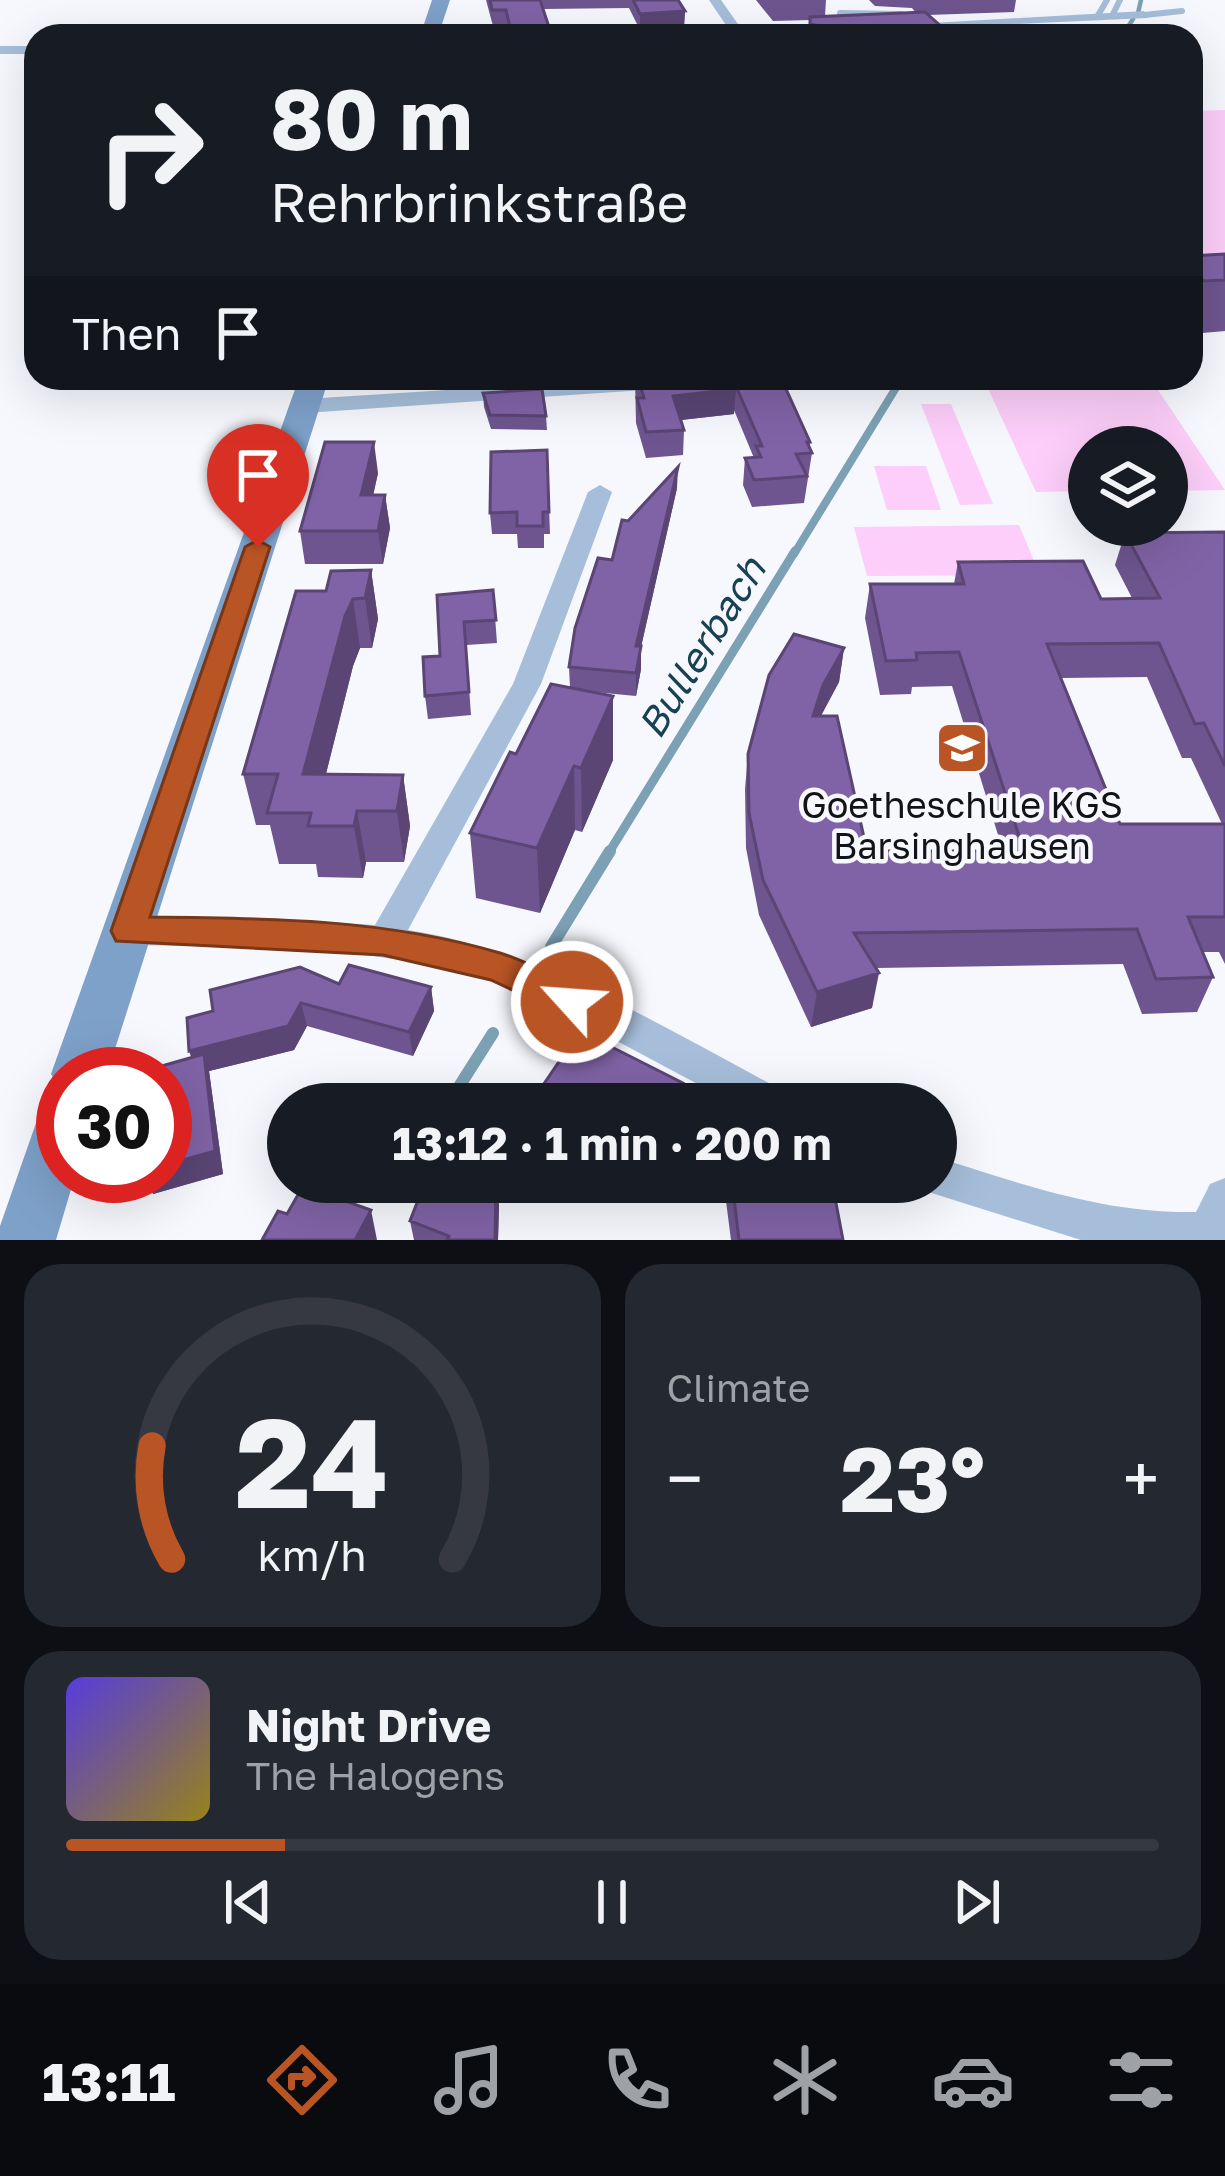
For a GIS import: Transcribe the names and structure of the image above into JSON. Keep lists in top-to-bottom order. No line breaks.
{"water":["Bullerbach"],"places":{"school or university":["Goetheschule KGS Barsinghausen"]},"page":{"turn":["80 m","Rehrbrinkstraße"],"then":"Then","limit":"30","trip":"13:12 · 1 min · 200 m","tile":"Climate","heat":["−","23°","+"],"song":["Night Drive","The Halogens"],"tabs":"13:11","gauge":["24","km/h"]}}
